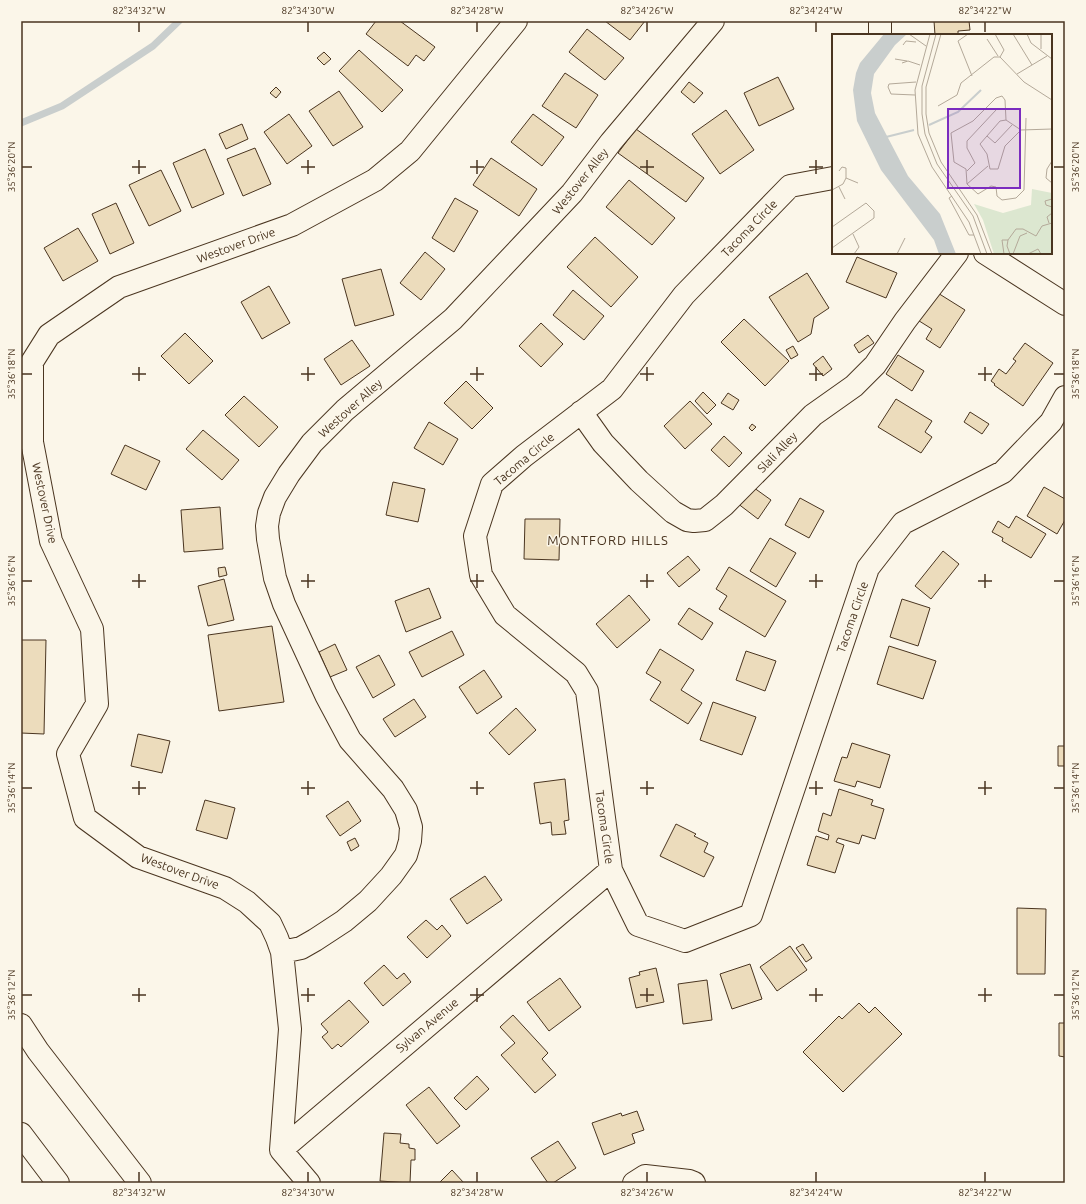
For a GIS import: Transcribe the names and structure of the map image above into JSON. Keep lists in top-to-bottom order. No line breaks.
{"streets":{"main road":["Westover Alley","Tacoma Circle","Westover Drive","Slali Alley","Sylvan Avenue"]},"crossings":[["Westover Alley","Westover Drive"],["Tacoma Circle","Slali Alley"],["Tacoma Circle","Sylvan Avenue"],["Westover Drive","Sylvan Avenue"]],"districts":["MONTFORD HILLS"],"coordinates":["82°34'32\"W","82°34'30\"W","82°34'28\"W","82°34'26\"W","82°34'24\"W","82°34'22\"W","35°36'20\"N","35°36'18\"N","35°36'16\"N","35°36'14\"N","35°36'12\"N"]}
